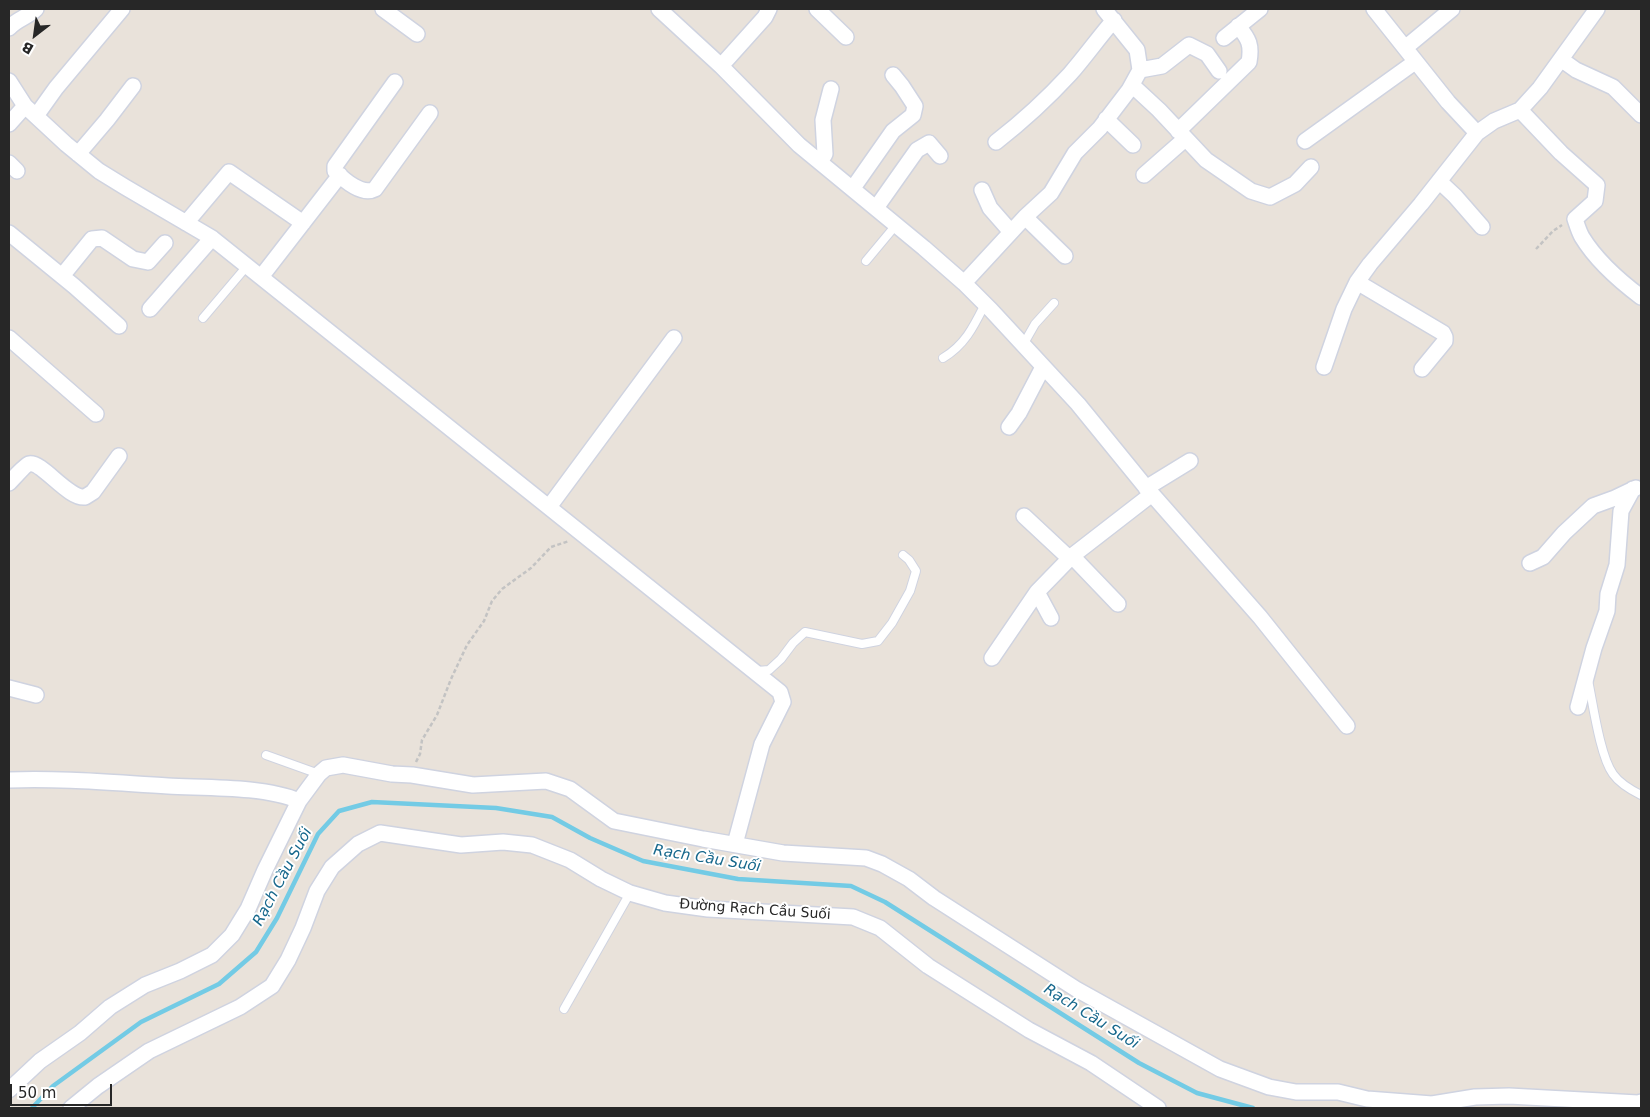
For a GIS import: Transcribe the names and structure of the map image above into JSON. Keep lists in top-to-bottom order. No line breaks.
{"streets":{"street":["Đường Rạch Cầu Suối"]},"water":["Rạch Cầu Suối"],"scale_bar":"50 m","north":"bottom left"}
